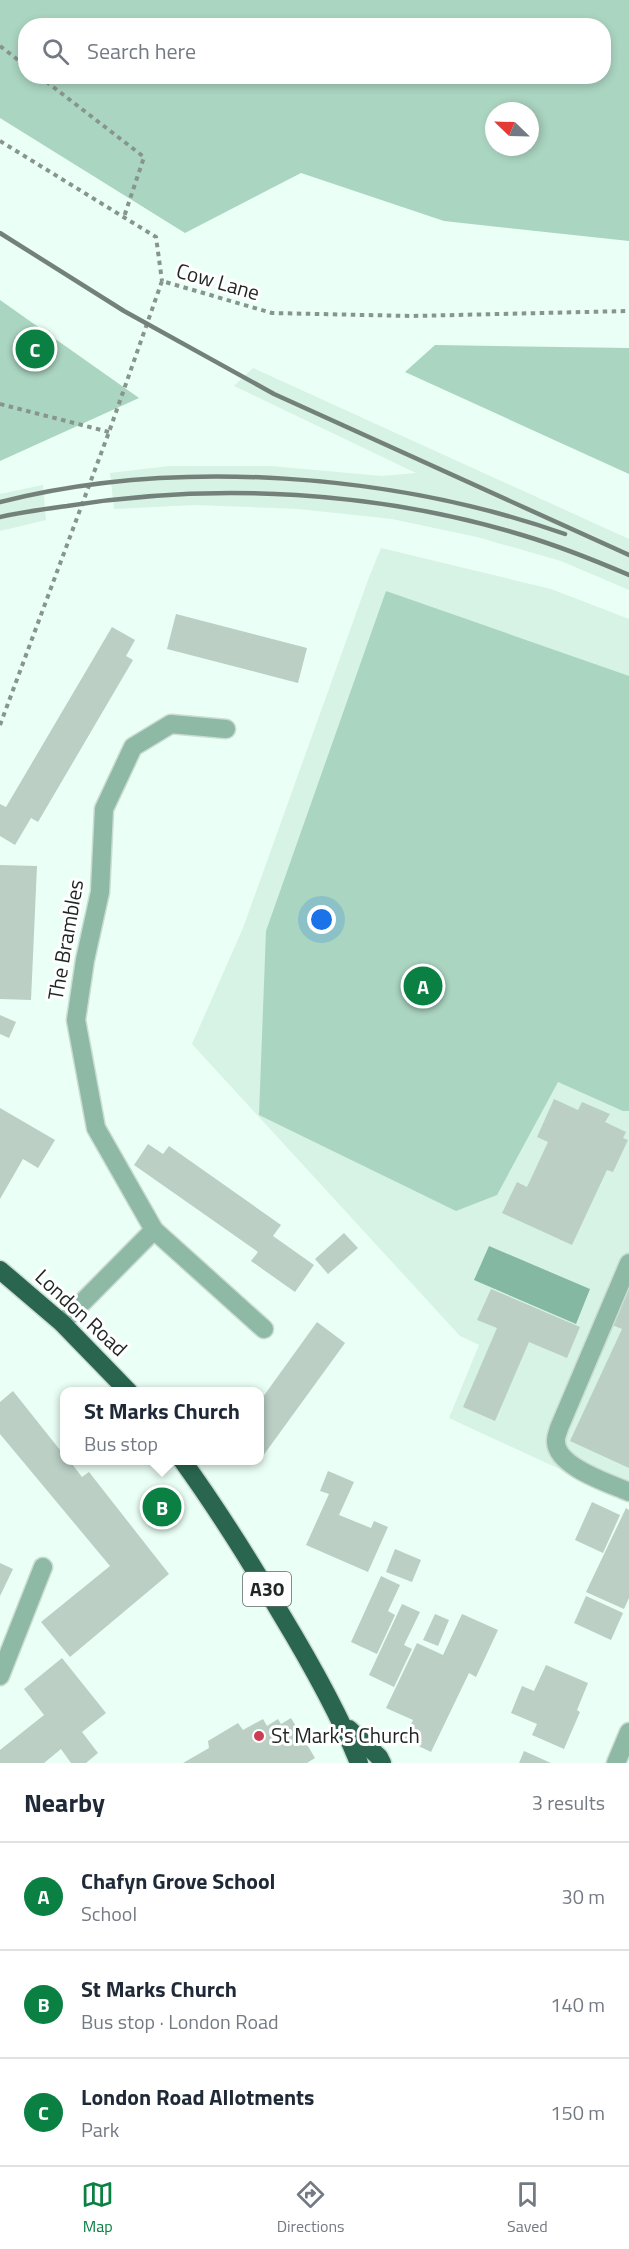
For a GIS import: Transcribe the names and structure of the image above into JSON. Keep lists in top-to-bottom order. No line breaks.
{"streets":{"highway":["London Road","A30"],"street":["The Brambles"],"path":["Cow Lane"]},"places":["St Mark's Church"],"north":"top left","page":{"search":"Search here","pins":["C","A","B"],"popup":["St Marks Church","Bus stop"],"heading":["Nearby","3 results"],"list":[{"mark":"A","name":"Chafyn Grove School","note":"School","value":"30 m"},{"mark":"B","name":"St Marks Church","note":"Bus stop · London Road","value":"140 m"},{"mark":"C","name":"London Road Allotments","note":"Park","value":"150 m"}],"nav":["Map","Directions","Saved"]}}
